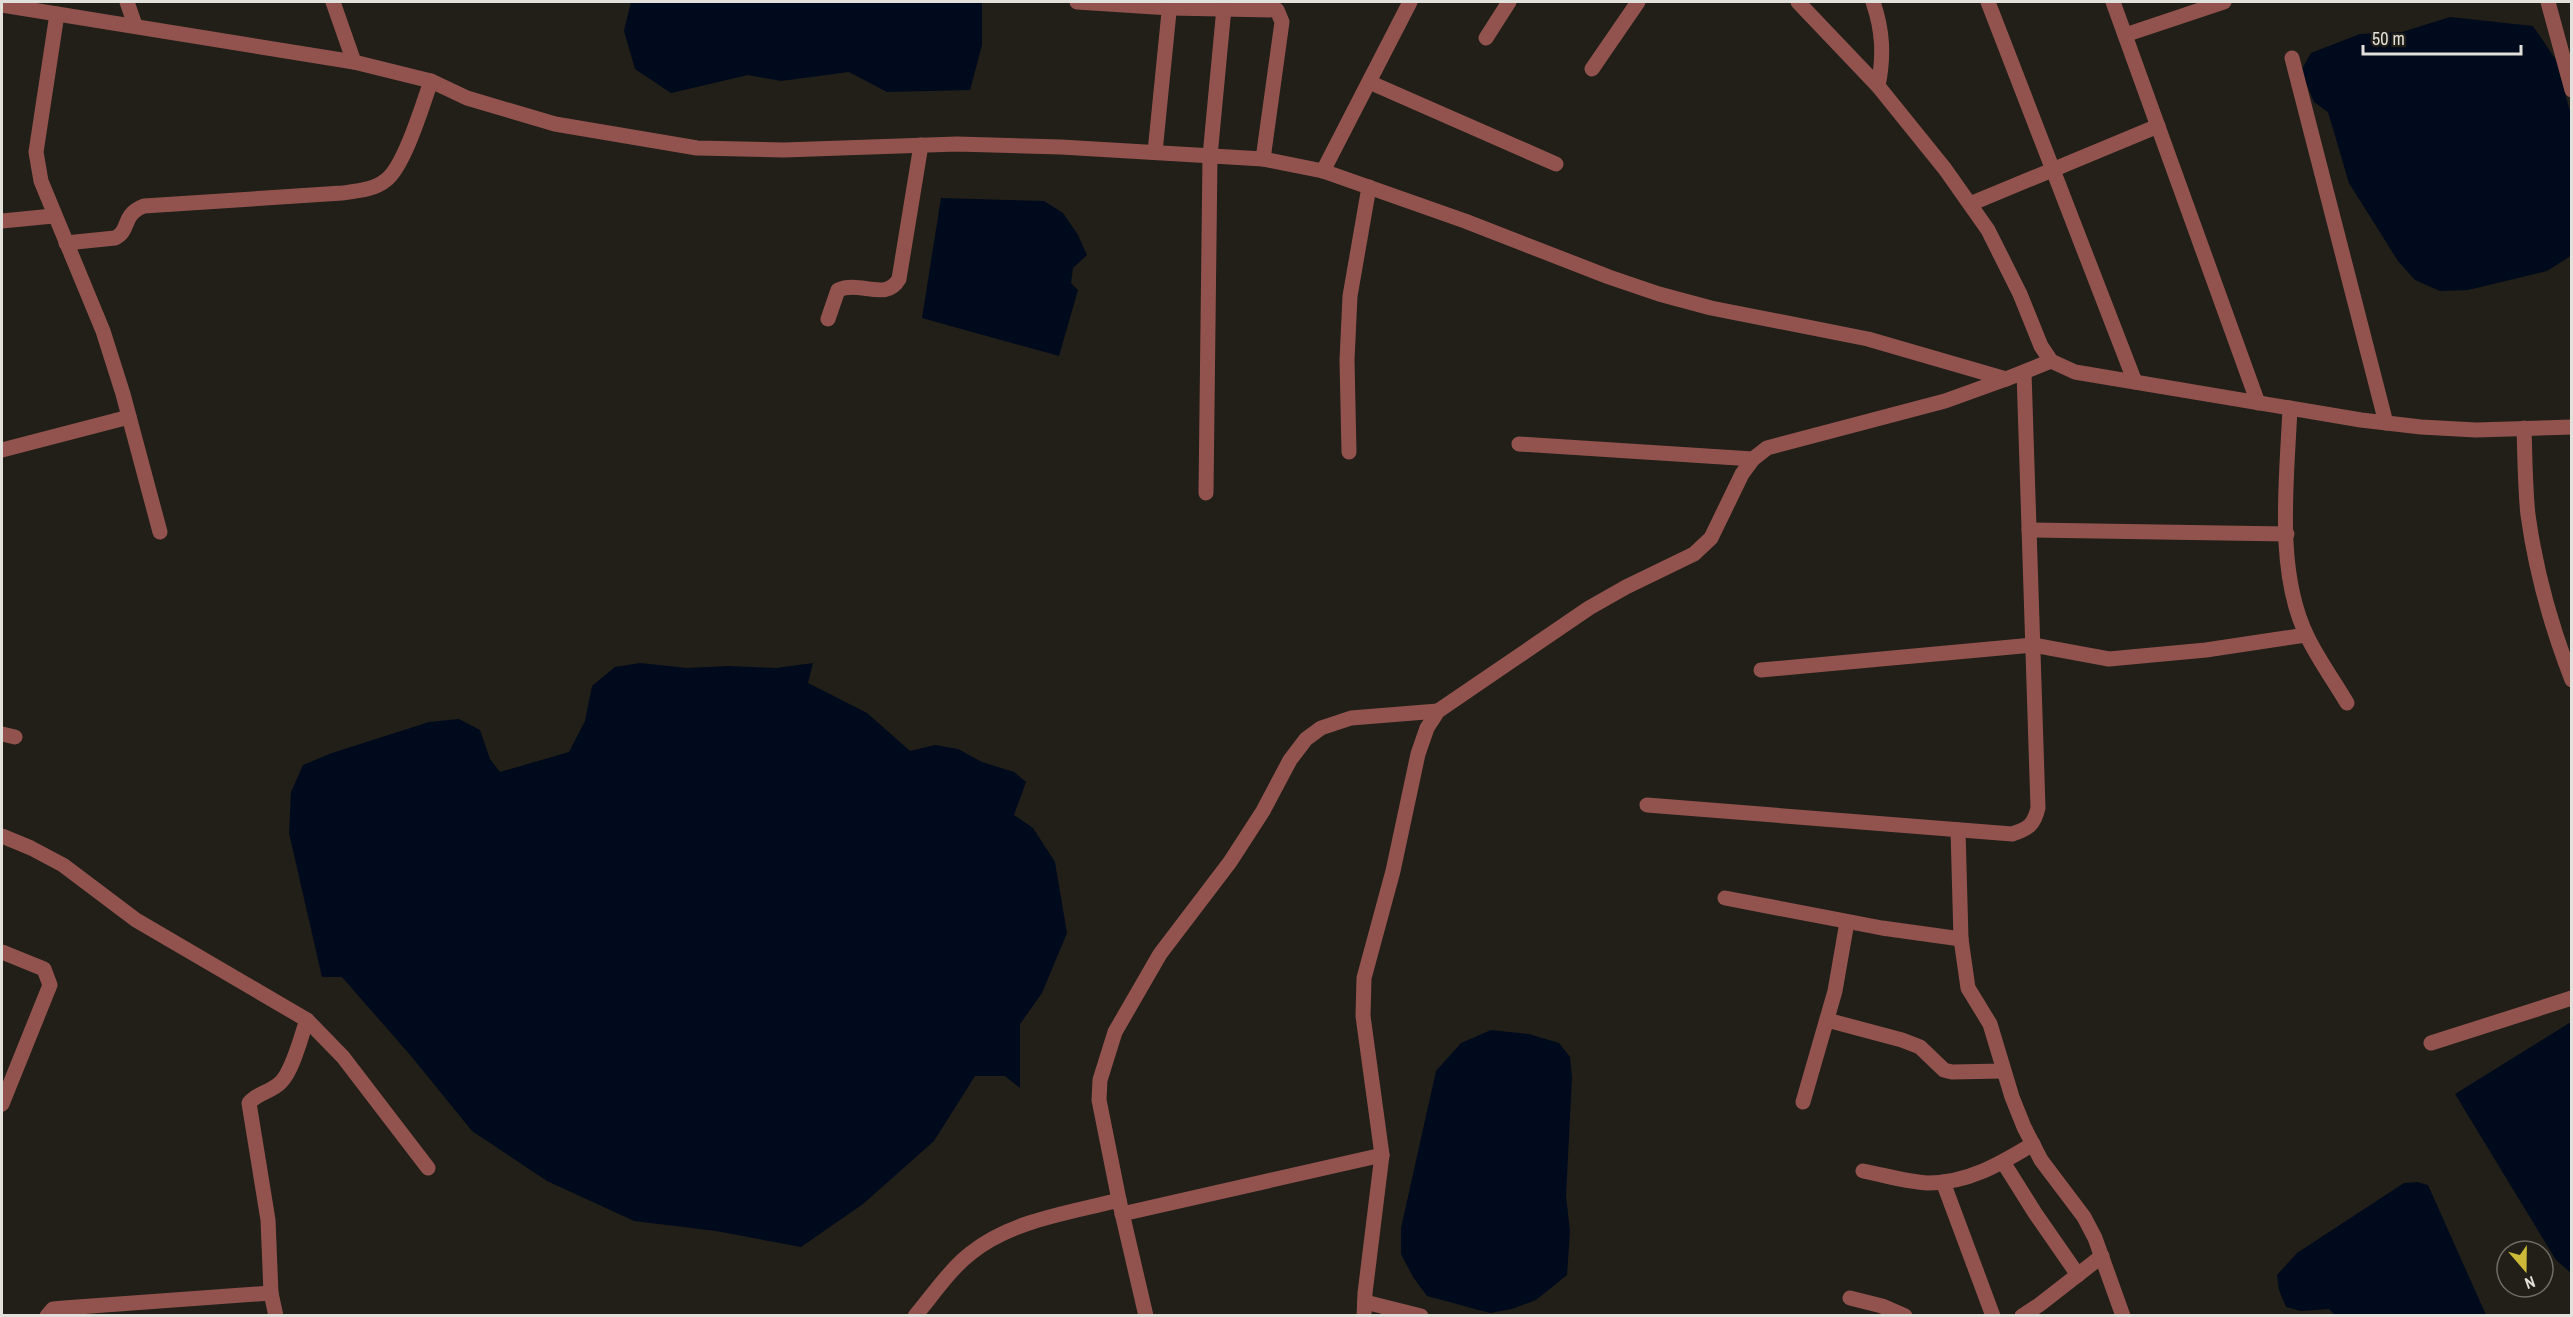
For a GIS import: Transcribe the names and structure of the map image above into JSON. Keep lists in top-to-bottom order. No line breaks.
{"scale_bar":"50 m","north":"bottom"}
